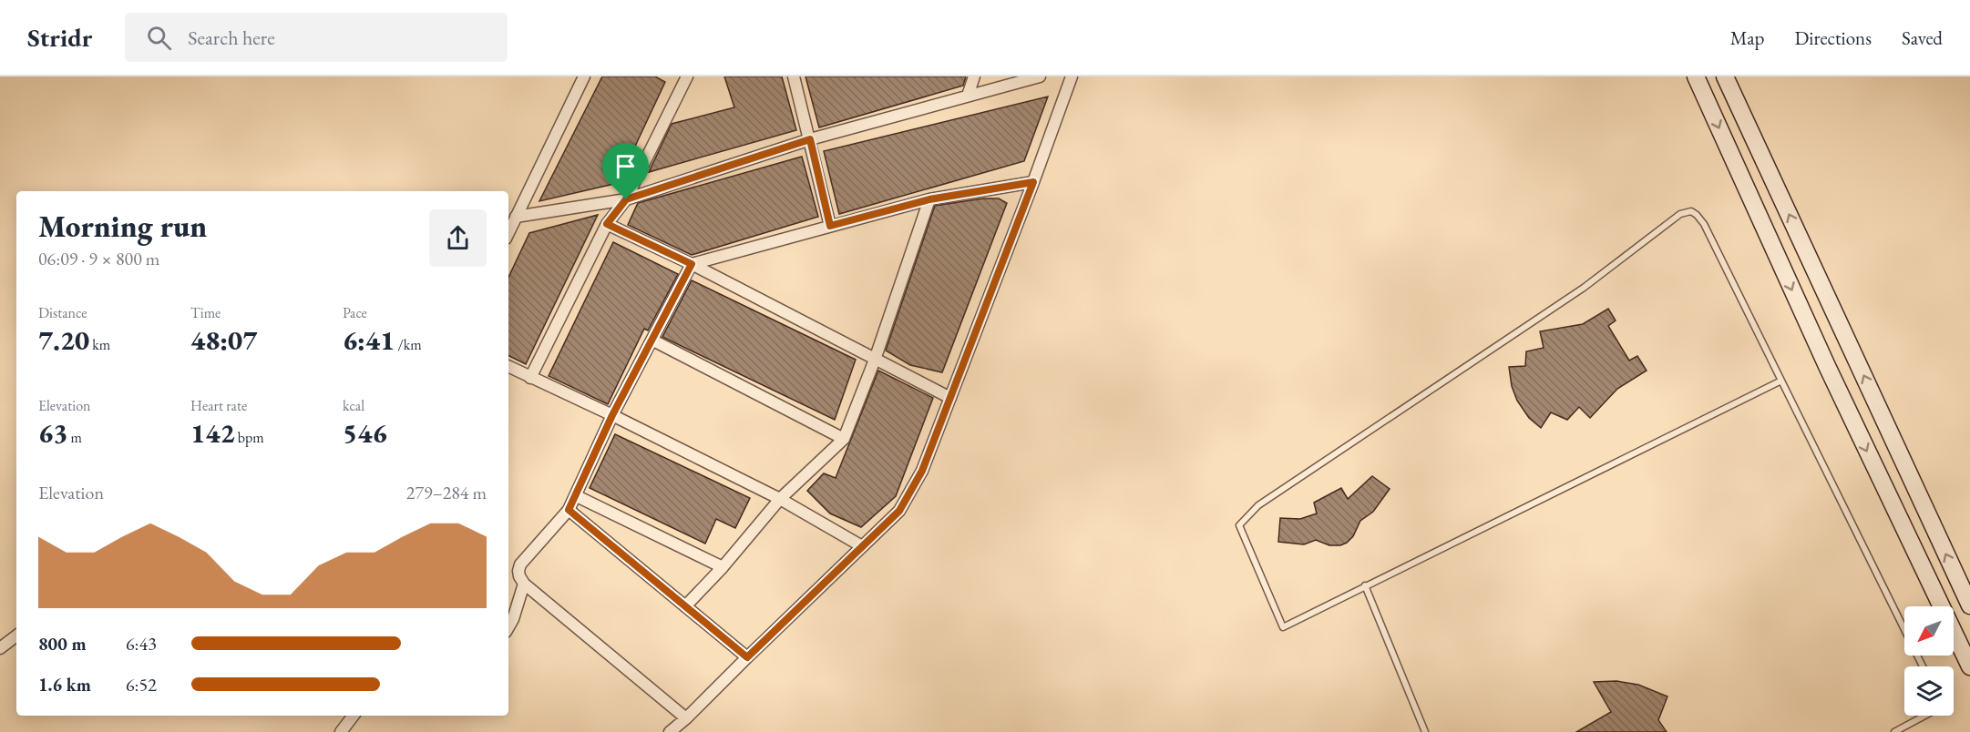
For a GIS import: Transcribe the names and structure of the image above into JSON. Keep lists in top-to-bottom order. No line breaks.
{"north":"bottom left","page":{"header":"Stridr","search":"Search here","nav":["Map","Directions","Saved"],"heading":["Morning run","06:09 · 9 × 800 m"],"stats":[["Distance","7.20 km"],["Time","48:07"],["Pace","6:41 /km"],["Elevation","63 m"],["Heart rate","142 bpm"],["kcal","546"]],"chart":["Elevation","279–284 m"],"list":[{"name":"800 m","note":"6:43"},{"name":"1.6 km","note":"6:52"}]}}
